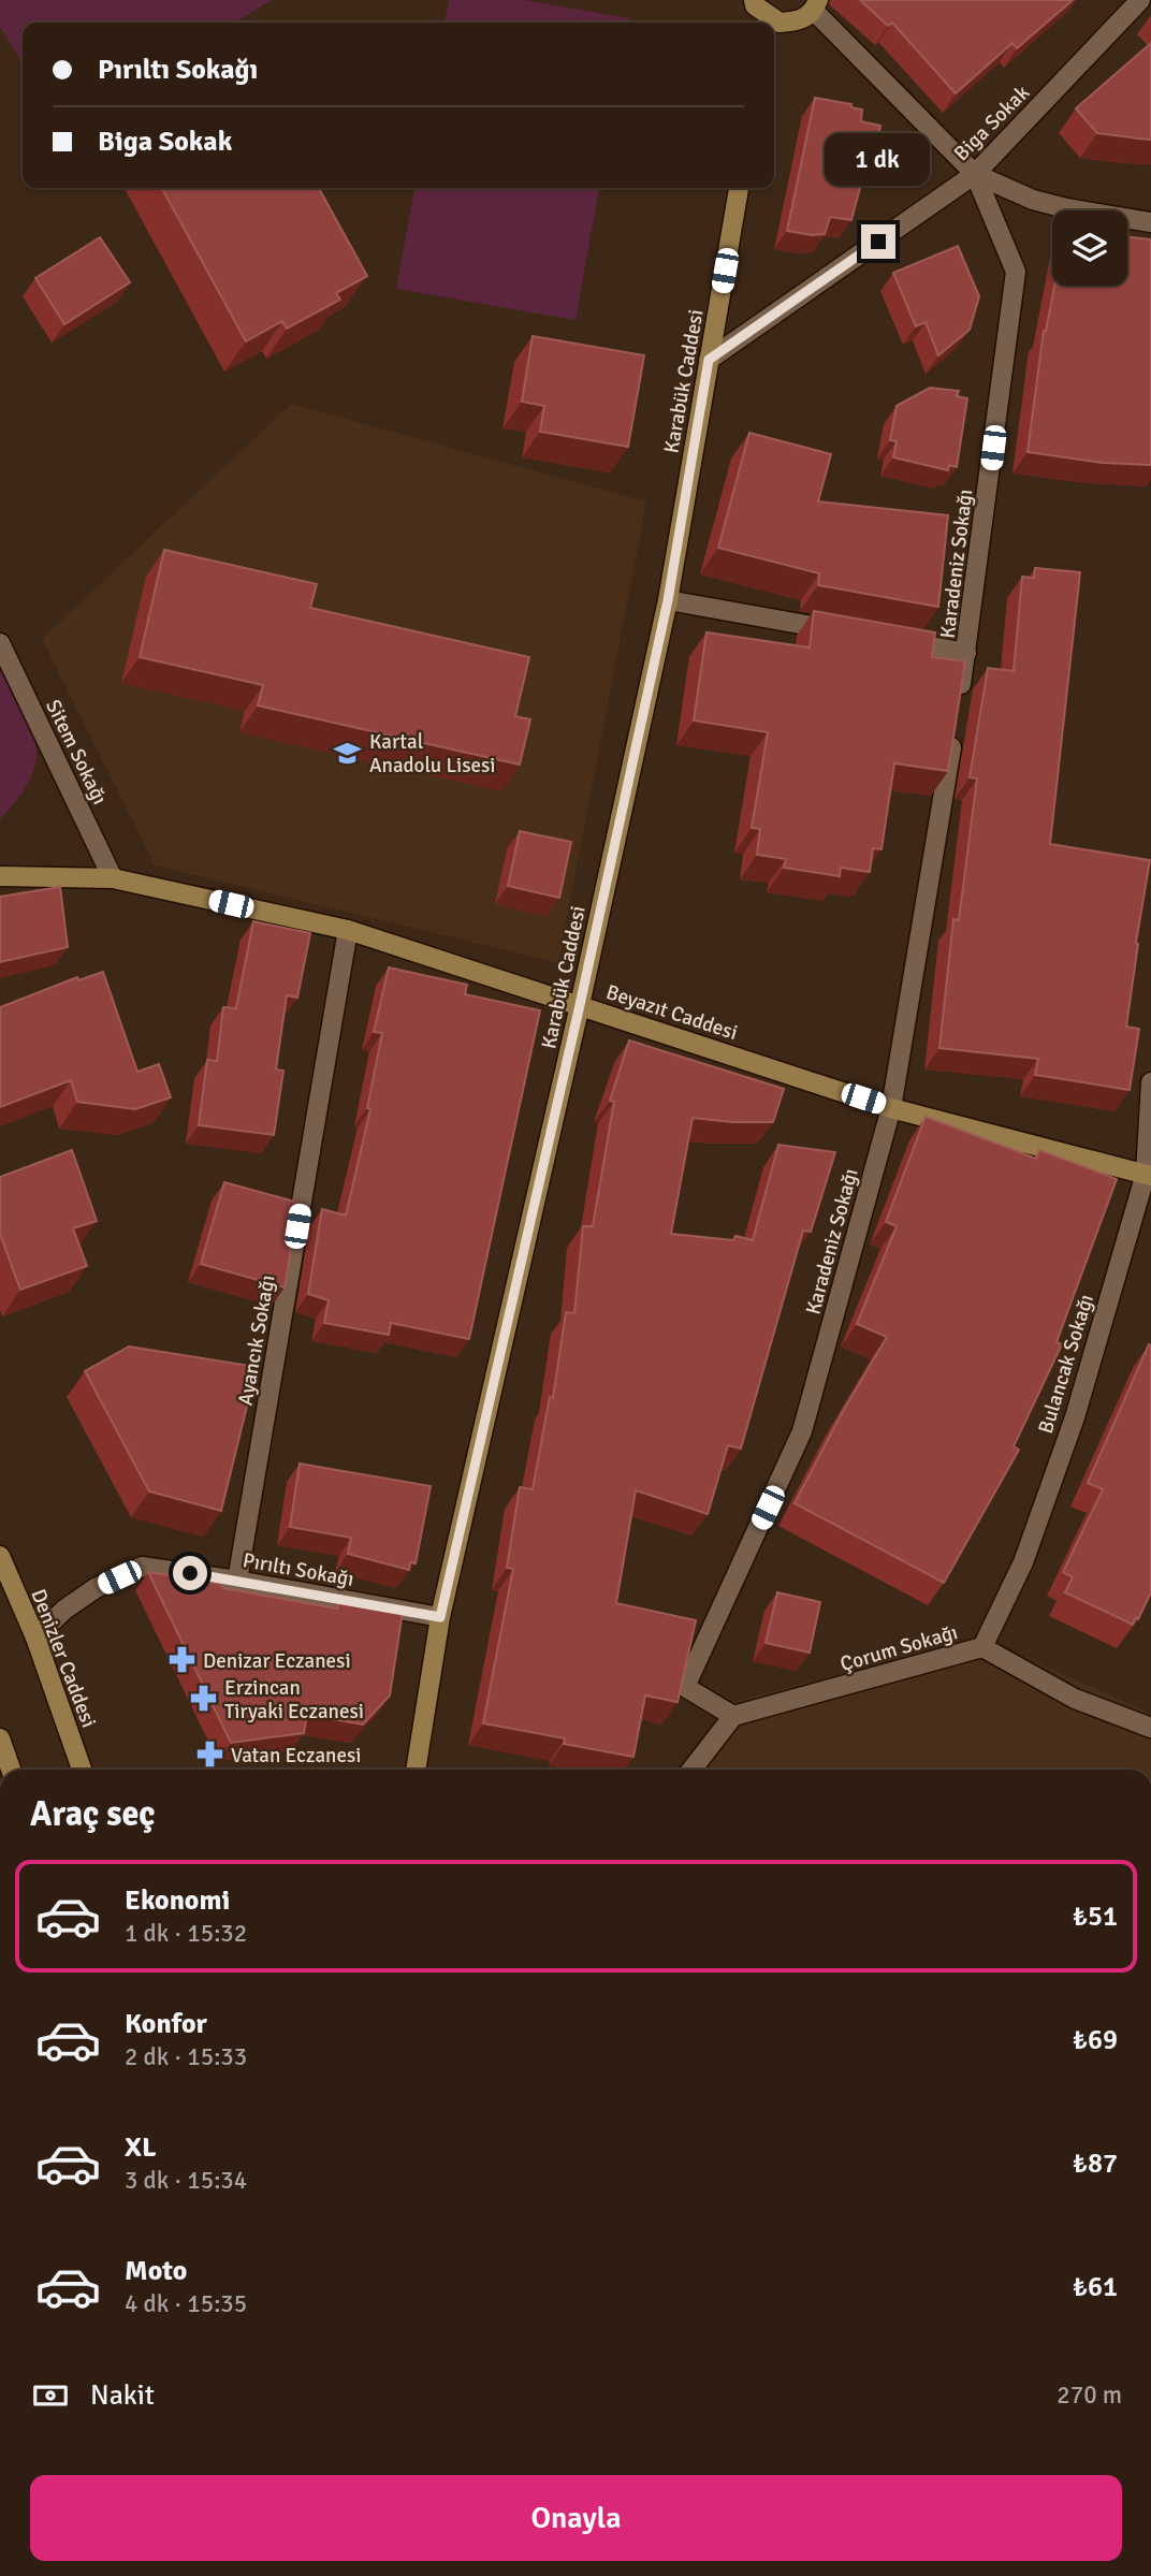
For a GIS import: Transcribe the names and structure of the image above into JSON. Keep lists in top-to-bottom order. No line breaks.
{"streets":{"street":["Biga Sokak","Karabük Caddesi","Karadeniz Sokağı","Sitem Sokağı","Beyazıt Caddesi","Ayancık Sokağı","Bulancak Sokağı","Pırıltı Sokağı","Çorum Sokağı","Denizler Caddesi"]},"crossings":[["Biga Sokak","Karabük Caddesi"],["Biga Sokak","Karadeniz Sokağı"],["Karabük Caddesi","Beyazıt Caddesi"],["Karabük Caddesi","Pırıltı Sokağı"],["Karadeniz Sokağı","Beyazıt Caddesi"],["Karadeniz Sokağı","Çorum Sokağı"],["Sitem Sokağı","Beyazıt Caddesi"],["Beyazıt Caddesi","Ayancık Sokağı"],["Beyazıt Caddesi","Bulancak Sokağı"],["Ayancık Sokağı","Pırıltı Sokağı"],["Bulancak Sokağı","Çorum Sokağı"],["Pırıltı Sokağı","Denizler Caddesi"]],"places":{"school or university":["Kartal Anadolu Lisesi"],"pharmacy":["Denizar Eczanesi","Erzincan Tiryaki Eczanesi","Vatan Eczanesi"]},"page":{"banner":["Pırıltı Sokağı","Biga Sokak"],"bubble":"1 dk","heading":"Araç seç","list":[{"name":"Ekonomi","note":"1 dk · 15:32","value":"₺51"},{"name":"Konfor","note":"2 dk · 15:33","value":"₺69"},{"name":"XL","note":"3 dk · 15:34","value":"₺87"},{"name":"Moto","note":"4 dk · 15:35","value":"₺61"}],"pay":["Nakit","270 m"],"buttons":"Onayla"}}
